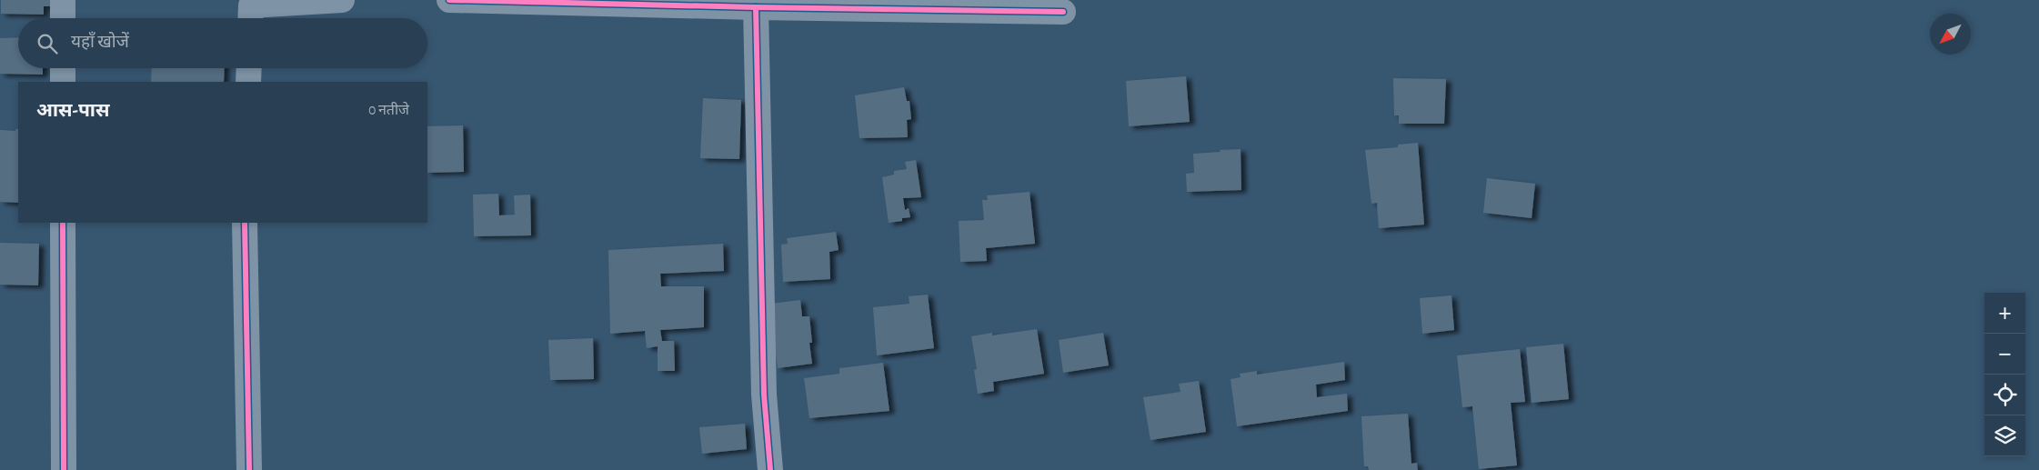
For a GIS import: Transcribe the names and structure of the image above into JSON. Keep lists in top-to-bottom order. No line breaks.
{"north":"bottom left","page":{"search":"यहाँ खोजें","heading":["आस-पास","0 नतीजे"],"map_buttons":["+","−"]}}
